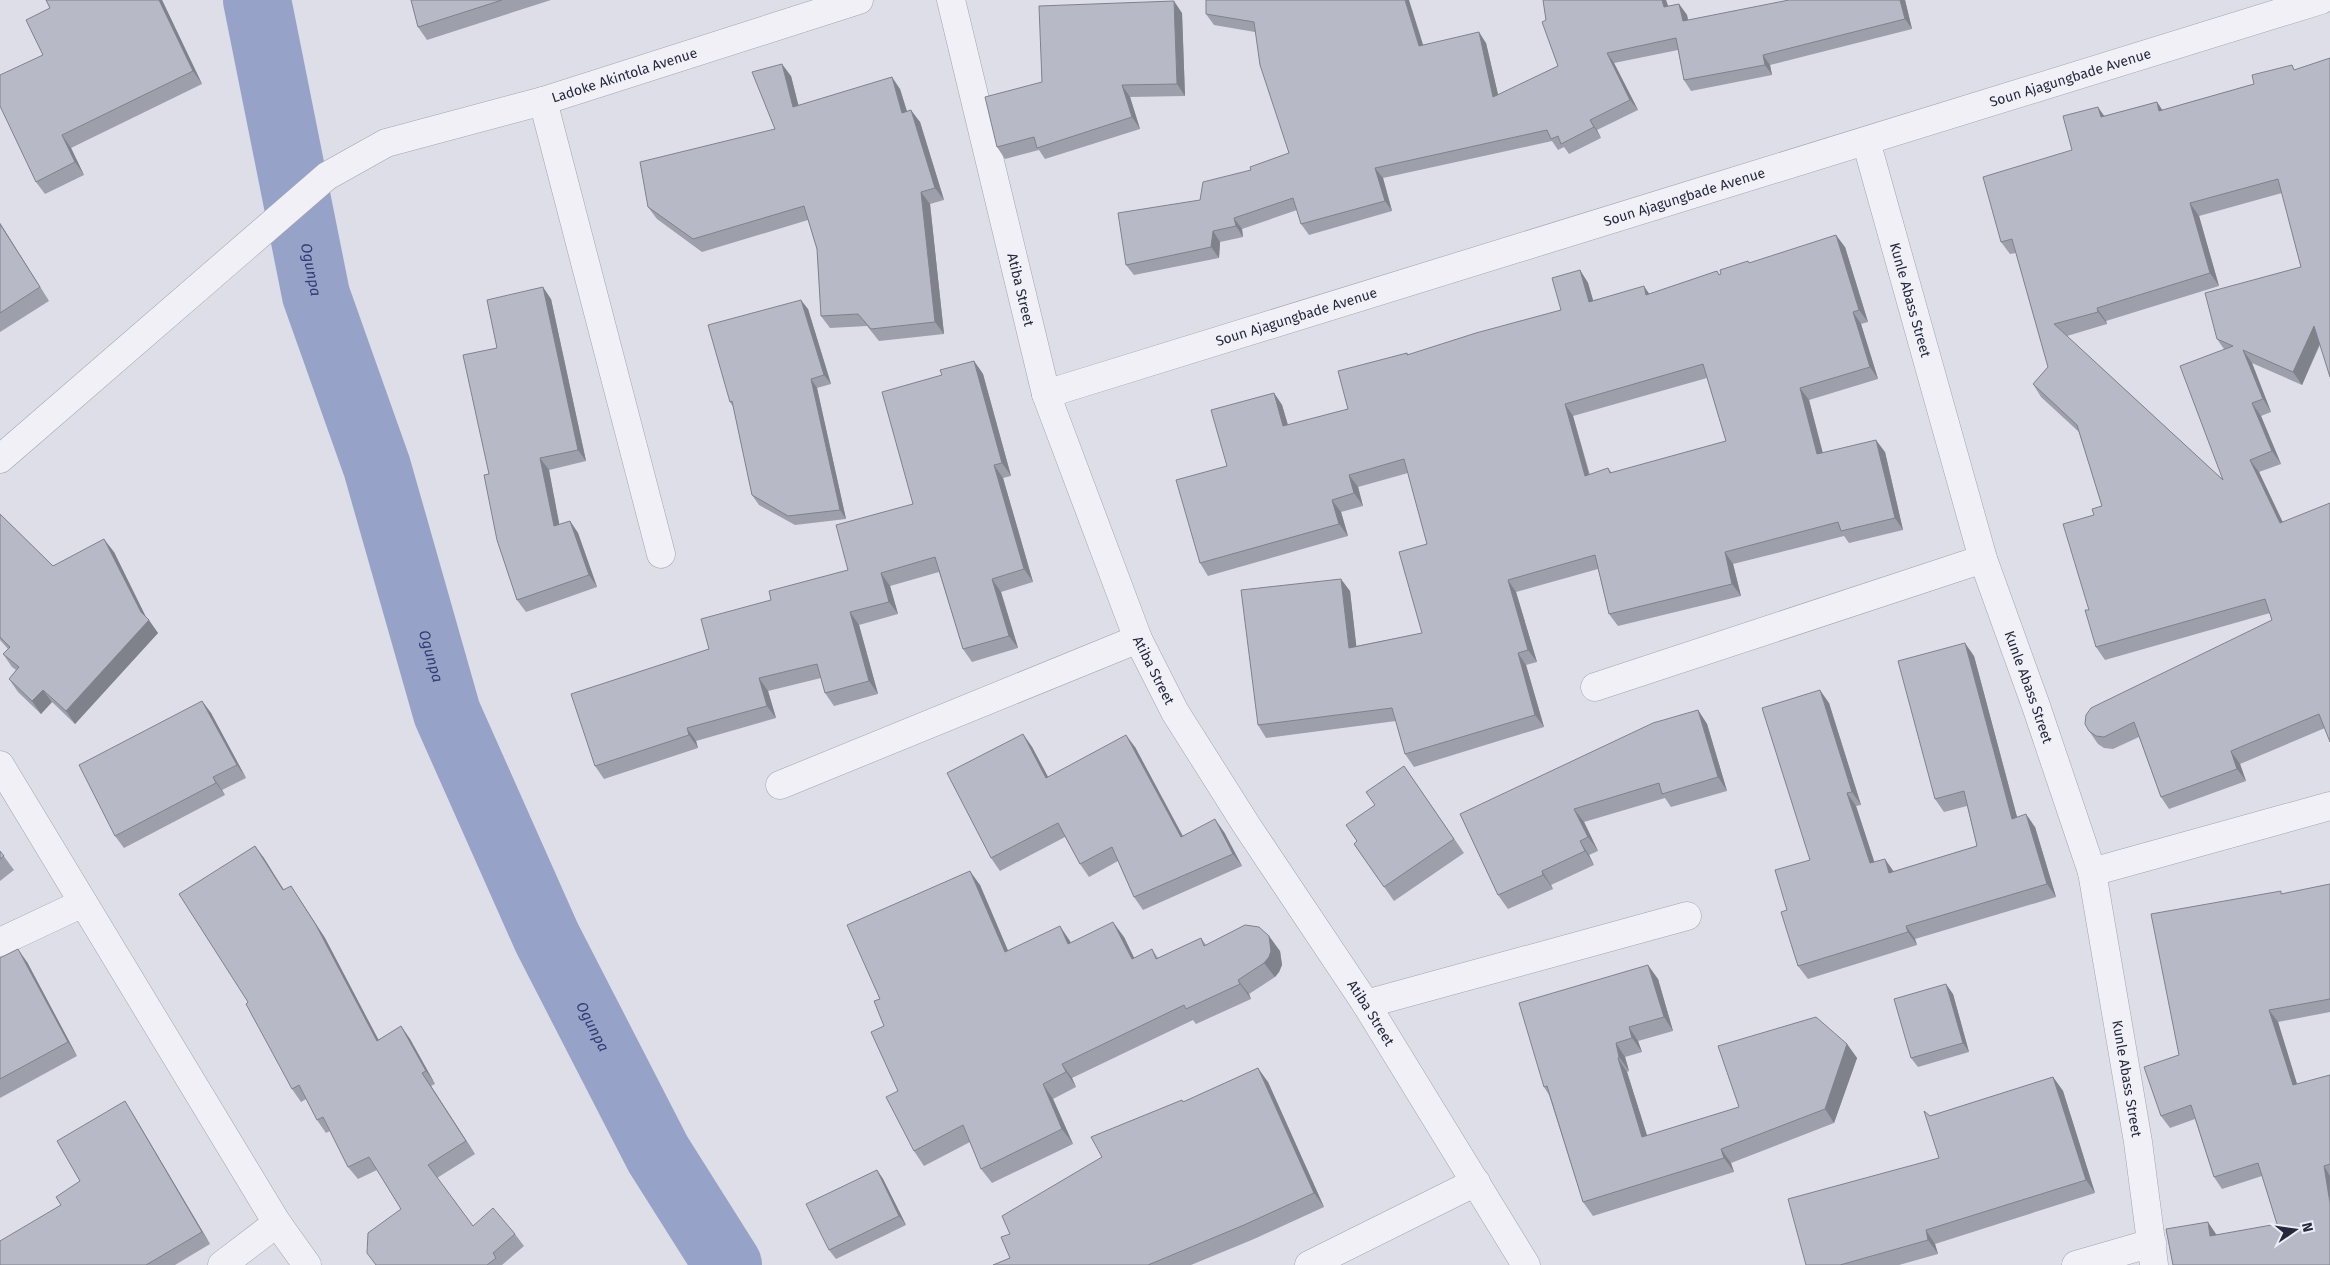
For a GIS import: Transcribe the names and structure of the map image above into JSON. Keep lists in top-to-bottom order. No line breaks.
{"streets":{"street":["Ladoke Akintola Avenue","Soun Ajagungbade Avenue","Atiba Street","Kunle Abass Street"]},"crossings":[["Soun Ajagungbade Avenue","Atiba Street"],["Soun Ajagungbade Avenue","Kunle Abass Street"]],"water":["Ogunpa"],"north":"right"}
